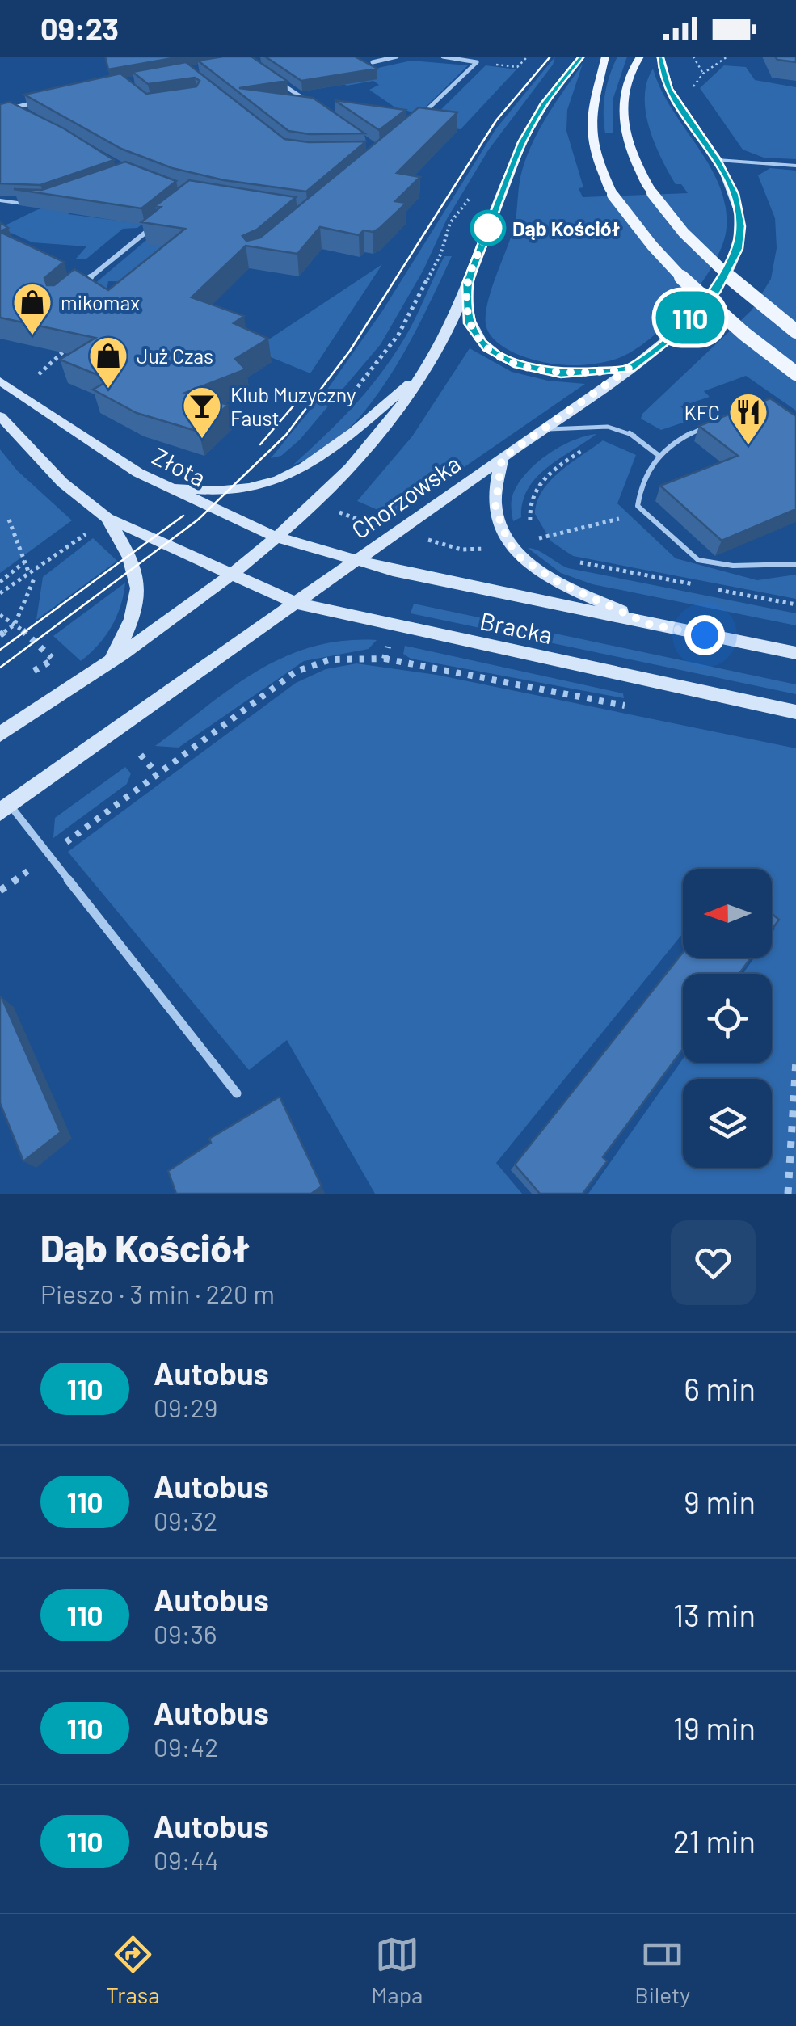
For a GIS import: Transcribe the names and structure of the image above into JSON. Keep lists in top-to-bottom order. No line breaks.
{"streets":{"main road":["Złota","Chorzowska","Bracka"]},"crossings":[["Złota","Chorzowska"],["Złota","Bracka"],["Chorzowska","Bracka"]],"places":{"other":["Dąb Kościół"],"shop":["mikomax","Już Czas"],"bar":["Klub Muzyczny Faust"],"restaurant":["KFC"]},"lines":["bus line 110"],"north":"left","page":{"status":"09:23","on_map":"110","heading":["Dąb Kościół","Pieszo · 3 min · 220 m"],"list":[{"mark":"110","name":"Autobus","note":"09:29","value":"6 min"},{"mark":"110","name":"Autobus","note":"09:32","value":"9 min"},{"mark":"110","name":"Autobus","note":"09:36","value":"13 min"},{"mark":"110","name":"Autobus","note":"09:42","value":"19 min"},{"mark":"110","name":"Autobus","note":"09:44","value":"21 min"}],"tabs":["Trasa","Mapa","Bilety"]}}
